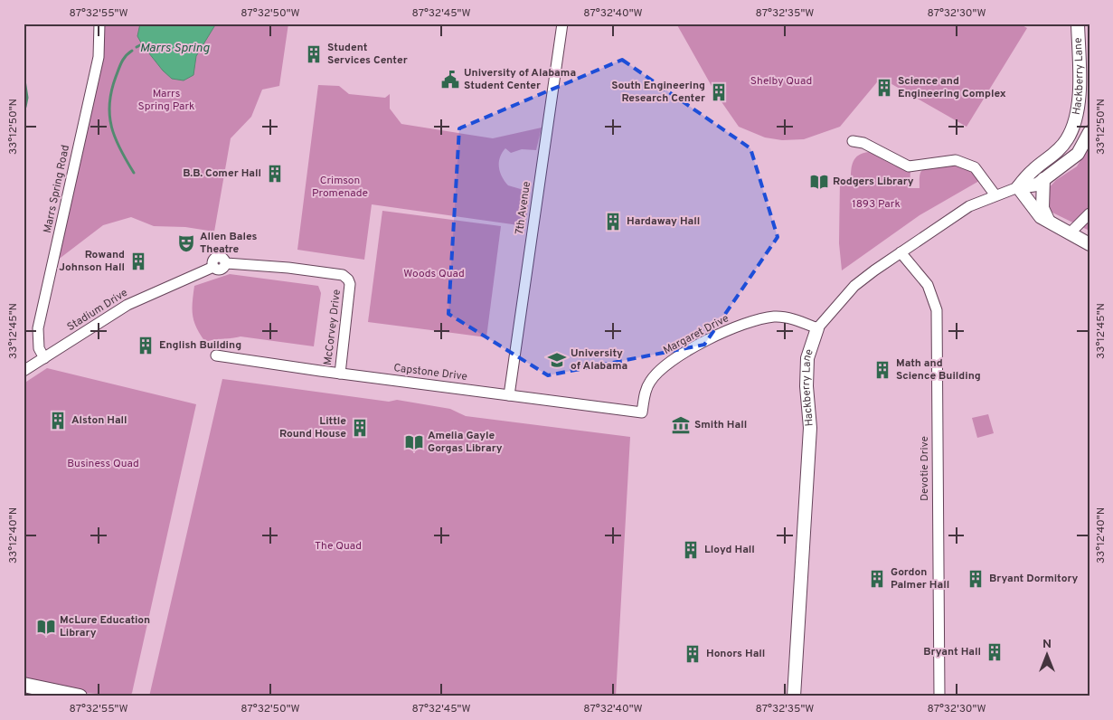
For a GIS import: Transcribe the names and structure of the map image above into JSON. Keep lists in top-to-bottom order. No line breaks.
{"streets":{"street":["Hackberry Lane","Marrs Spring Road","7th Avenue","Stadium Drive","McCorvey Drive","Margaret Drive","Capstone Drive","Devotie Drive"]},"crossings":[["Hackberry Lane","Margaret Drive"],["Hackberry Lane","Devotie Drive"],["Marrs Spring Road","Stadium Drive"],["7th Avenue","Capstone Drive"],["Stadium Drive","McCorvey Drive"],["McCorvey Drive","Capstone Drive"],["Margaret Drive","Capstone Drive"]],"water":["Marrs Spring"],"parks":["Shelby Quad","Marrs Spring Park","Crimson Promenade","1893 Park","Woods Quad","Business Quad","The Quad"],"places":{"building":["Student Services Center","Science and Engineering Complex","South Engineering Research Center","B.B. Comer Hall","Hardaway Hall","Rowand Johnson Hall","English Building","Math and Science Building","Alston Hall","Little Round House","Lloyd Hall","Gordon Palmer Hall","Bryant Dormitory","Bryant Hall","Honors Hall"],"public building":["University of Alabama Student Center"],"library":["Rodgers Library","Amelia Gayle Gorgas Library","McLure Education Library"],"theatre":["Allen Bales Theatre"],"school or university":["University of Alabama"],"museum":["Smith Hall"]},"north":"top","coordinates":["87°32'55\"W","87°32'50\"W","87°32'45\"W","87°32'40\"W","87°32'35\"W","87°32'30\"W","33°12'50\"N","33°12'45\"N","33°12'40\"N"]}
